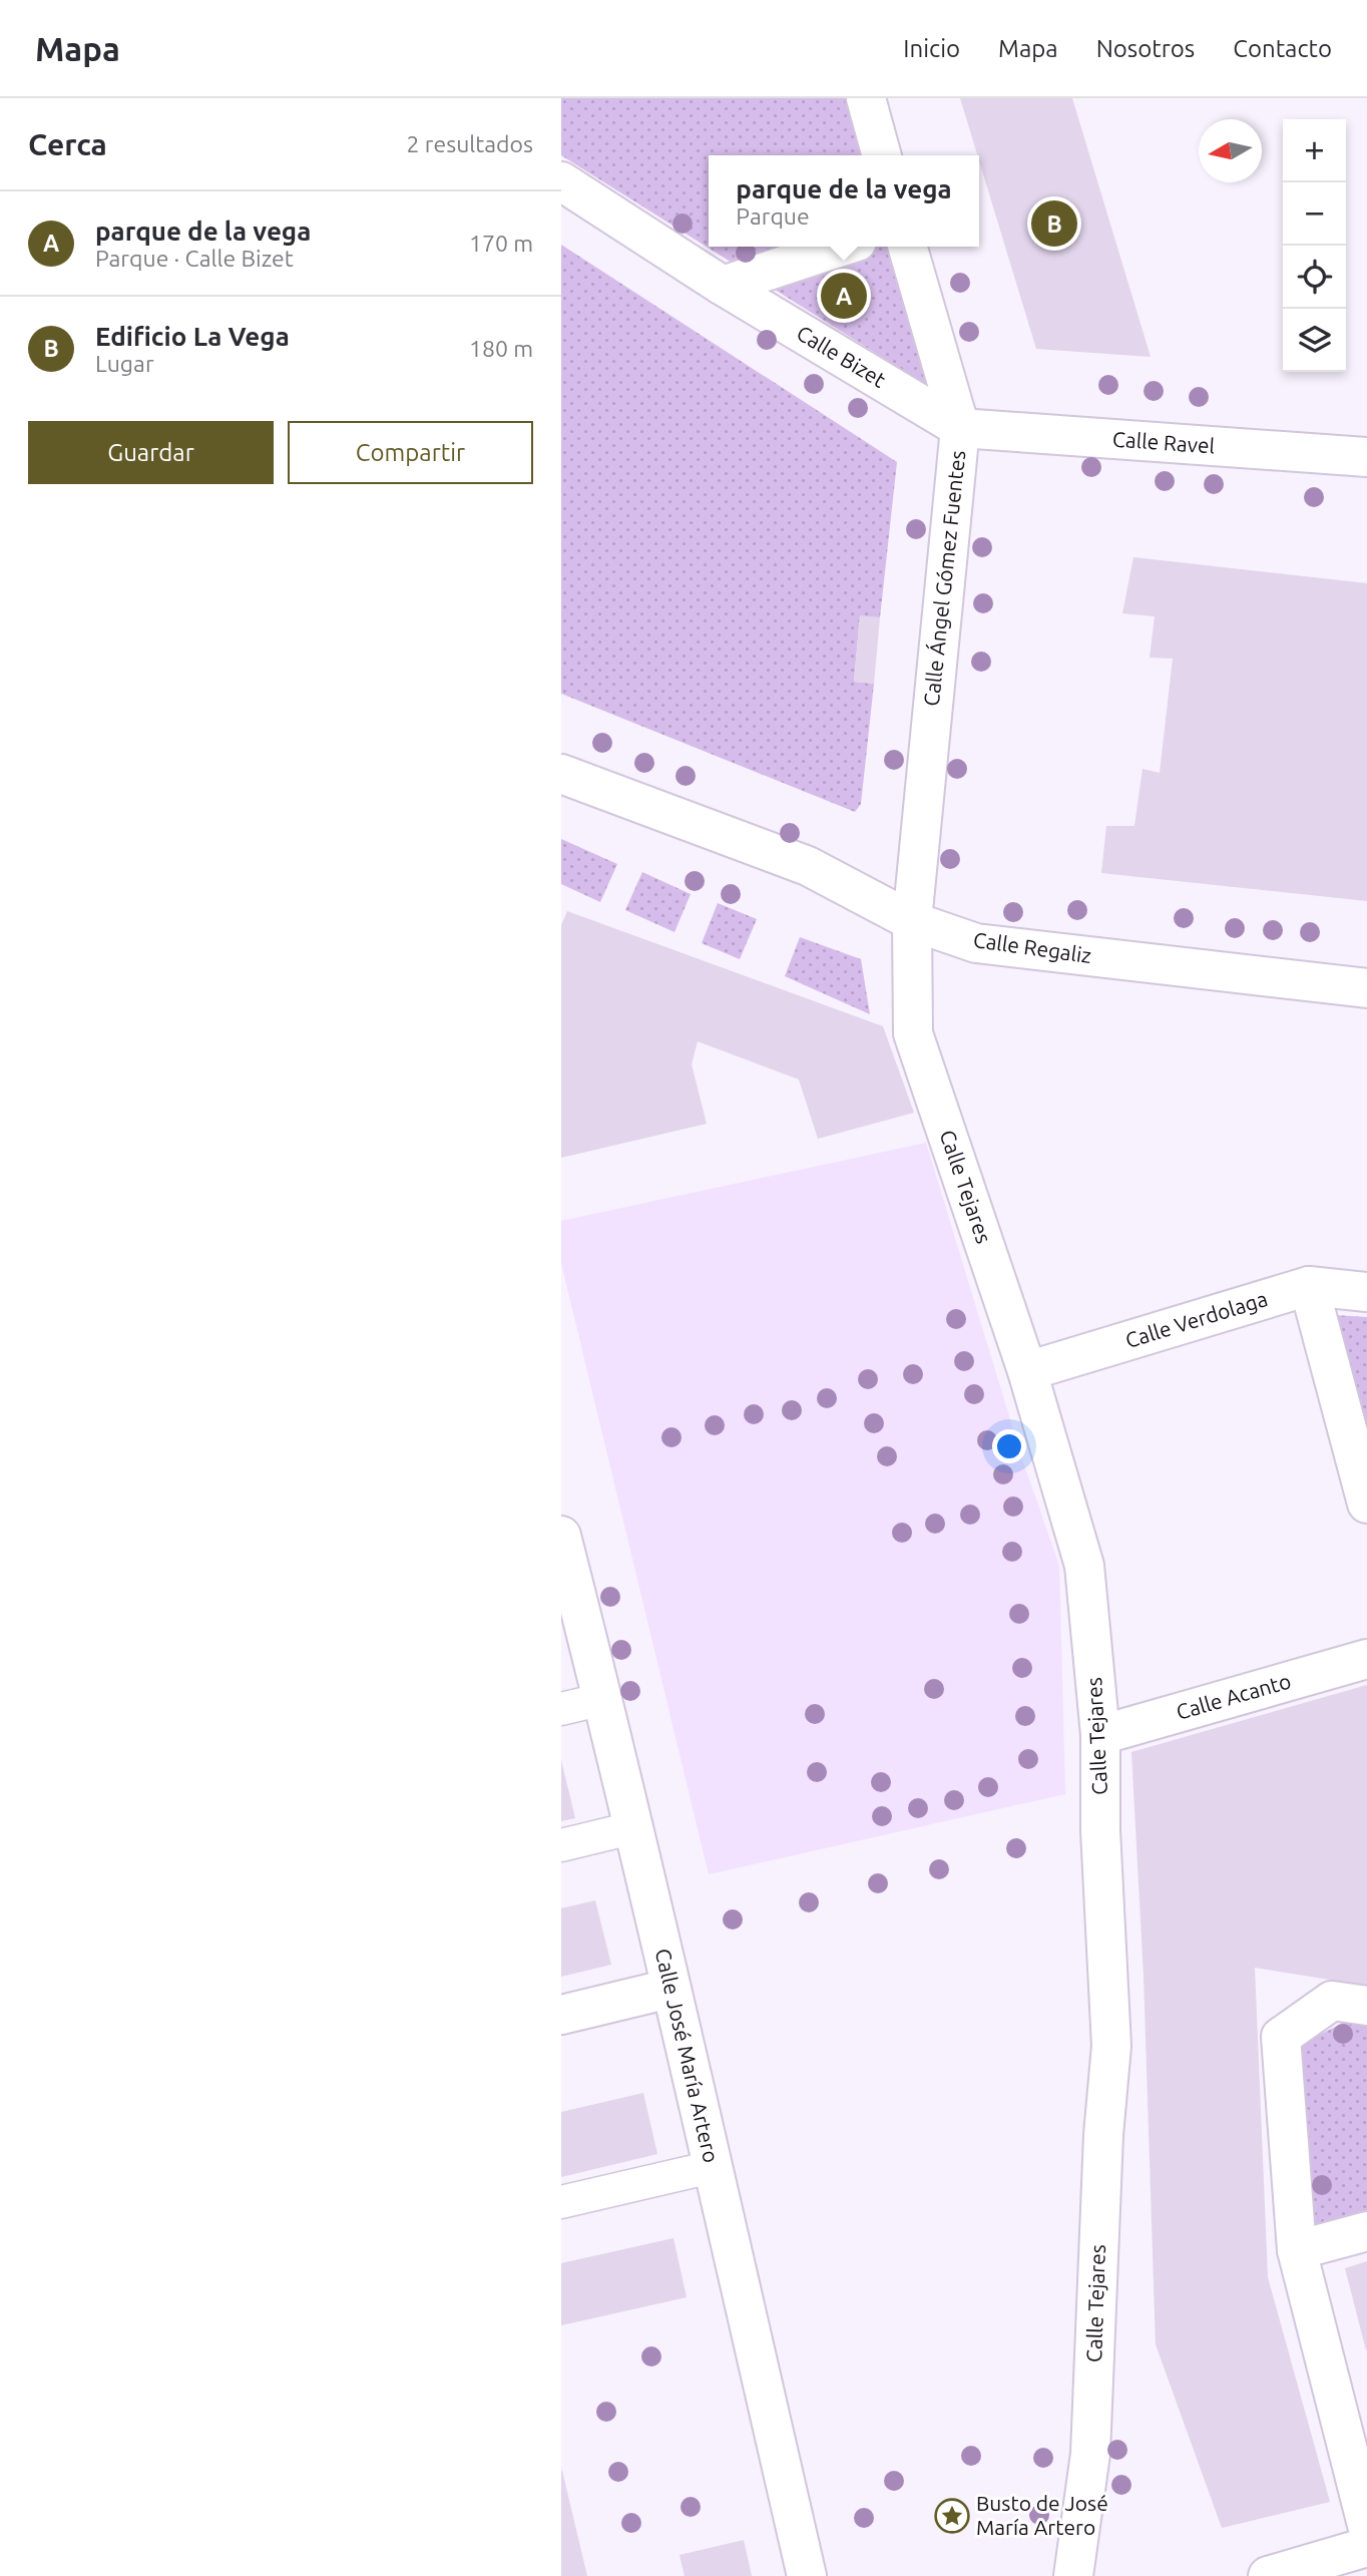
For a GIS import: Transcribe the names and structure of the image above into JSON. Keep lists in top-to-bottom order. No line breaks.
{"streets":{"street":["Calle Bizet","Calle Ravel","Calle Ángel Gómez Fuentes","Calle Regaliz","Calle Tejares","Calle Verdolaga","Calle Acanto","Calle José María Artero"]},"crossings":[["Calle Bizet","Calle Ravel"],["Calle Bizet","Calle Ángel Gómez Fuentes"],["Calle Ravel","Calle Ángel Gómez Fuentes"],["Calle Ángel Gómez Fuentes","Calle Regaliz"],["Calle Ángel Gómez Fuentes","Calle Tejares"],["Calle Regaliz","Calle Tejares"],["Calle Tejares","Calle Verdolaga"],["Calle Tejares","Calle Acanto"]],"places":{"place":["Busto de José María Artero"]},"north":"left","page":{"header":"Mapa","nav":["Inicio","Mapa","Nosotros","Contacto"],"heading":["Cerca","2 resultados"],"map_buttons":["+","−"],"popup":["parque de la vega","Parque"],"list":[{"mark":"A","name":"parque de la vega","note":"Parque · Calle Bizet","value":"170 m"},{"mark":"B","name":"Edificio La Vega","note":"Lugar","value":"180 m"}],"pins":["B","A"],"buttons":["Guardar","Compartir"]}}
